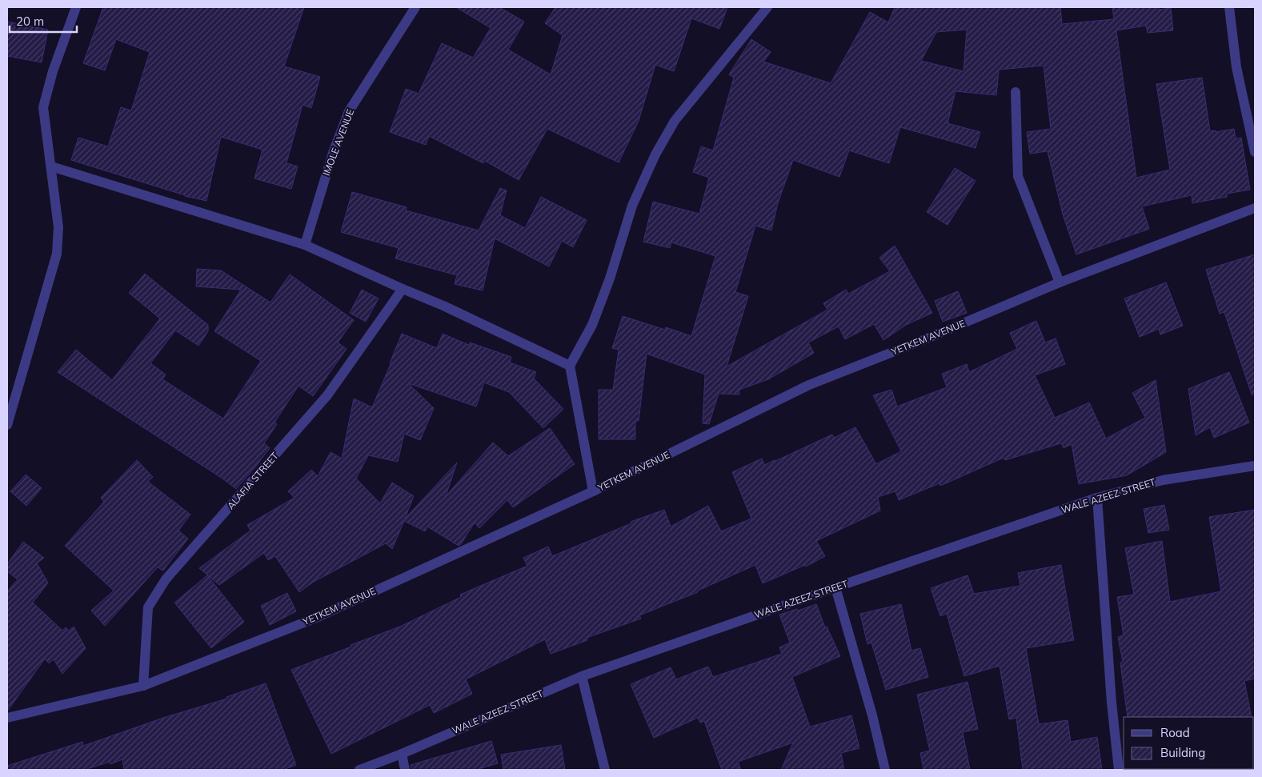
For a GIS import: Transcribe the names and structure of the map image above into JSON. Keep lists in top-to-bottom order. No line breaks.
{"streets":{"street":["IMOLE AVENUE","YETKEM AVENUE","ALAFIA STREET","WALE AZEEZ STREET"]},"crossings":[["YETKEM AVENUE","ALAFIA STREET"]],"legend":["Road","Building"],"scale_bar":"20 m"}
